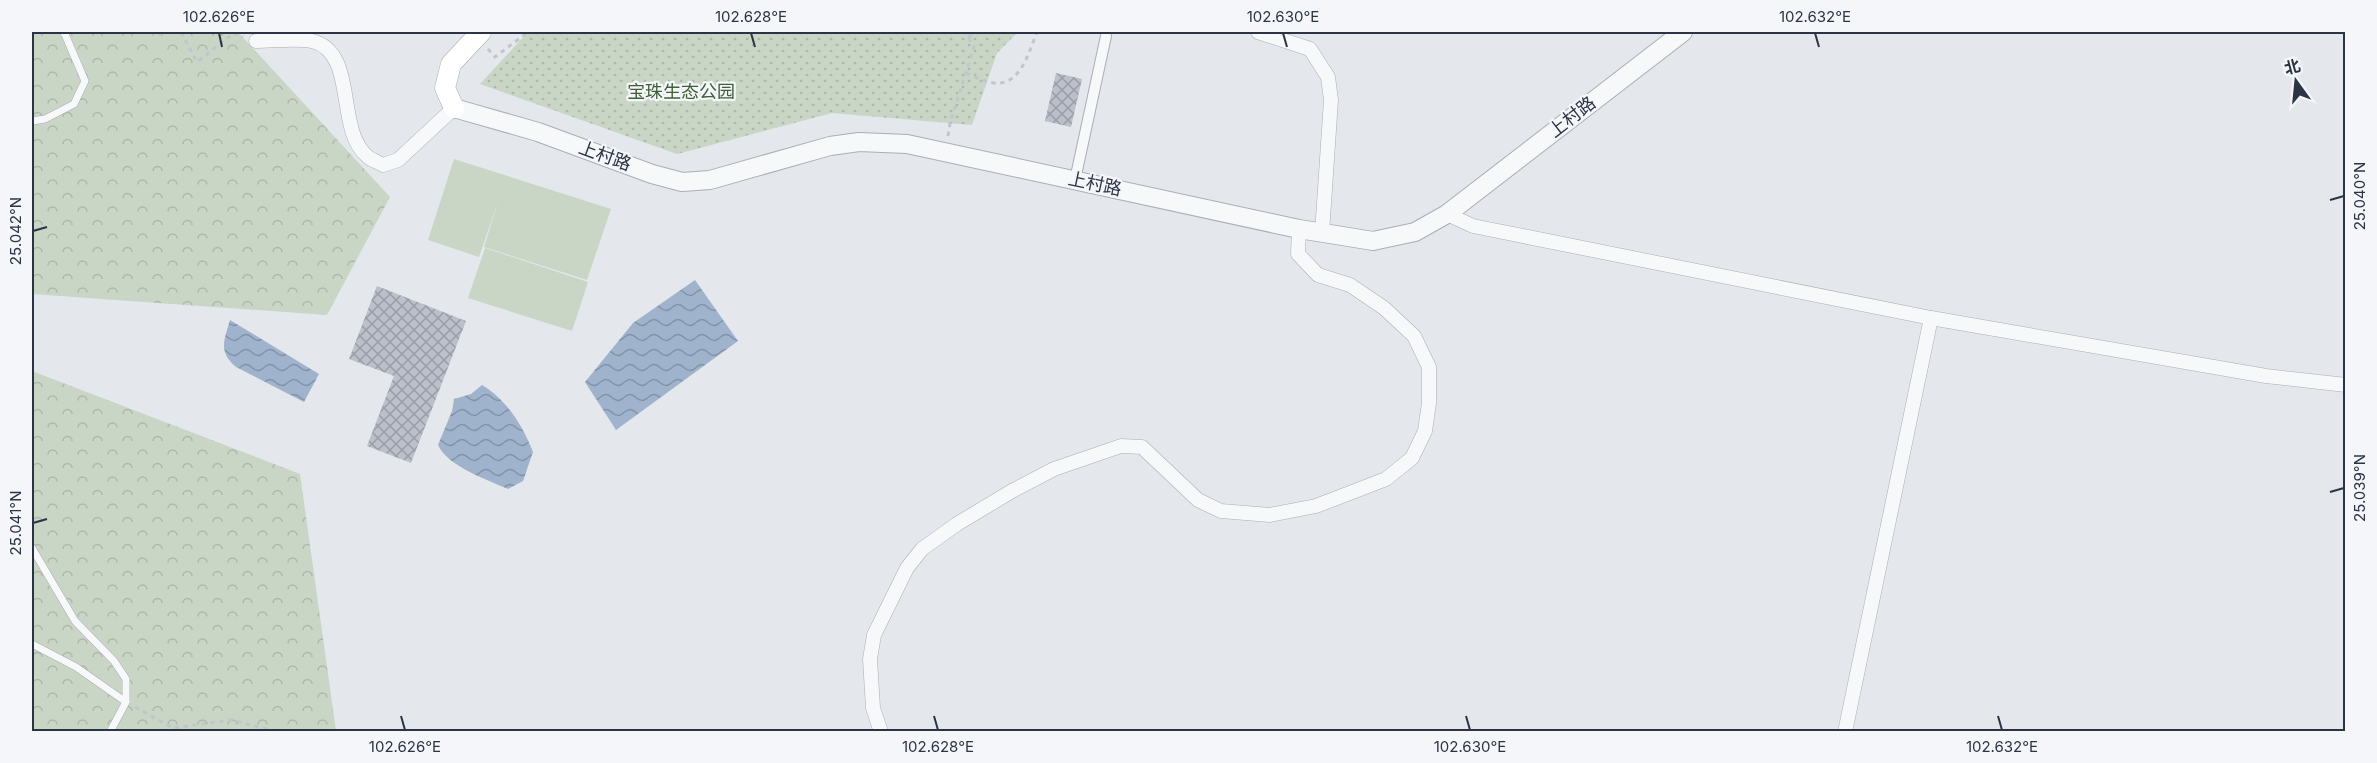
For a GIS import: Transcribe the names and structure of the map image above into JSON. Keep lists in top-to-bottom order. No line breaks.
{"streets":{"street":["上村路"]},"parks":["宝珠生态公园"],"north":"top","coordinates":["102.626°E","102.628°E","102.630°E","102.632°E","25.040°N","25.042°N","25.039°N","25.041°N"]}
